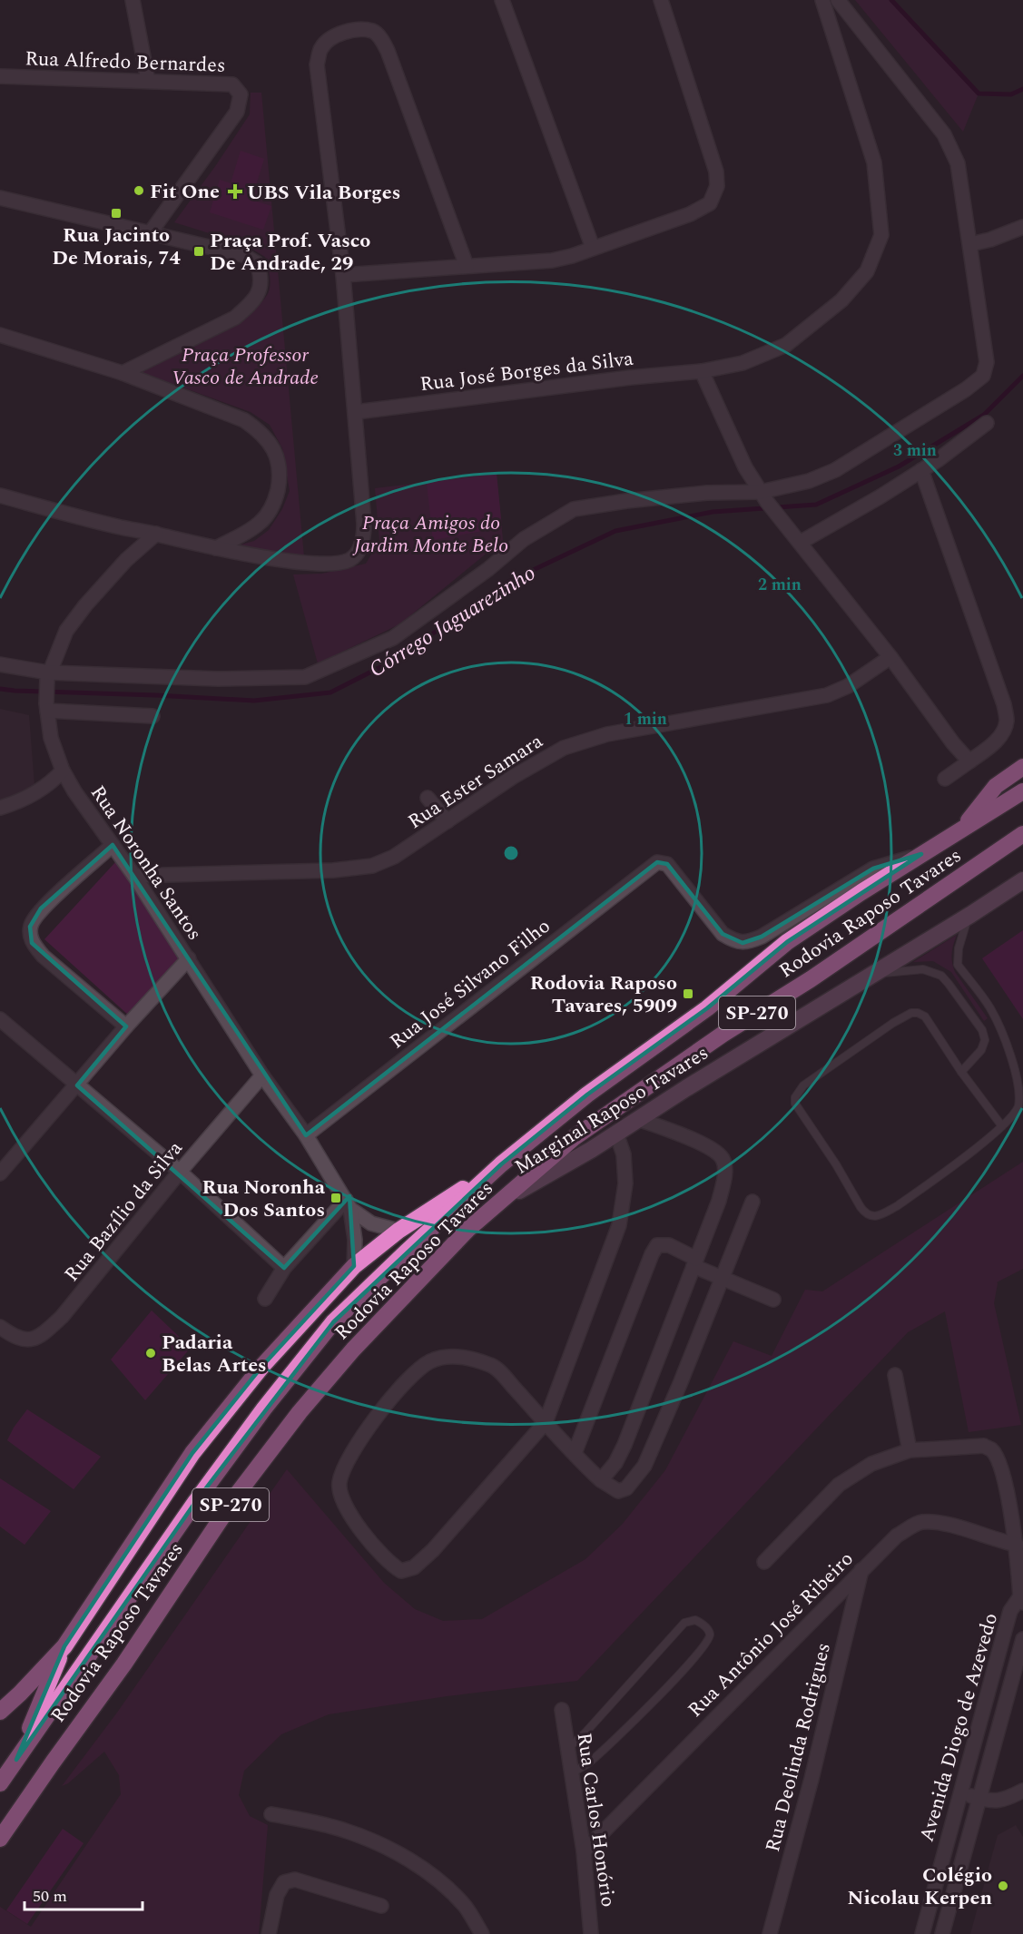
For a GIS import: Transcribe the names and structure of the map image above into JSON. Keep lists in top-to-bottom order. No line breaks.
{"streets":{"highway":["Rodovia Raposo Tavares","SP-270"],"main road":["Marginal Raposo Tavares"],"street":["Rua Alfredo Bernardes","Rua José Borges da Silva","Rua Ester Samara","Rua Noronha Santos","Rua José Silvano Filho","Rua Bazílio da Silva","Rua Antônio José Ribeiro","Avenida Diogo de Azevedo","Rua Deolinda Rodrigues","Rua Carlos Honório"]},"crossings":[["Rua Ester Samara","Rua Noronha Santos"],["Rua Noronha Santos","Rua José Silvano Filho"],["Rua Noronha Santos","Rua Bazílio da Silva"],["Rodovia Raposo Tavares","Rua José Silvano Filho"],["Rodovia Raposo Tavares","Marginal Raposo Tavares"],["Rua Antônio José Ribeiro","Avenida Diogo de Azevedo"],["Rua Antônio José Ribeiro","Rua Deolinda Rodrigues"],["Rua Antônio José Ribeiro","Rua Carlos Honório"]],"water":["Córrego Jaguarezinho"],"parks":["Praça Professor Vasco de Andrade","Praça Amigos do Jardim Monte Belo"],"places":{"other":["Fit One","Padaria Belas Artes","Colégio Nicolau Kerpen"],"health":["UBS Vila Borges"],"transit":["Rua Jacinto De Morais, 74","Praça Prof. Vasco De Andrade, 29","Rodovia Raposo Tavares, 5909","Rua Noronha Dos Santos"]},"scale_bar":"50 m","rings":["3 min","2 min","1 min"]}
